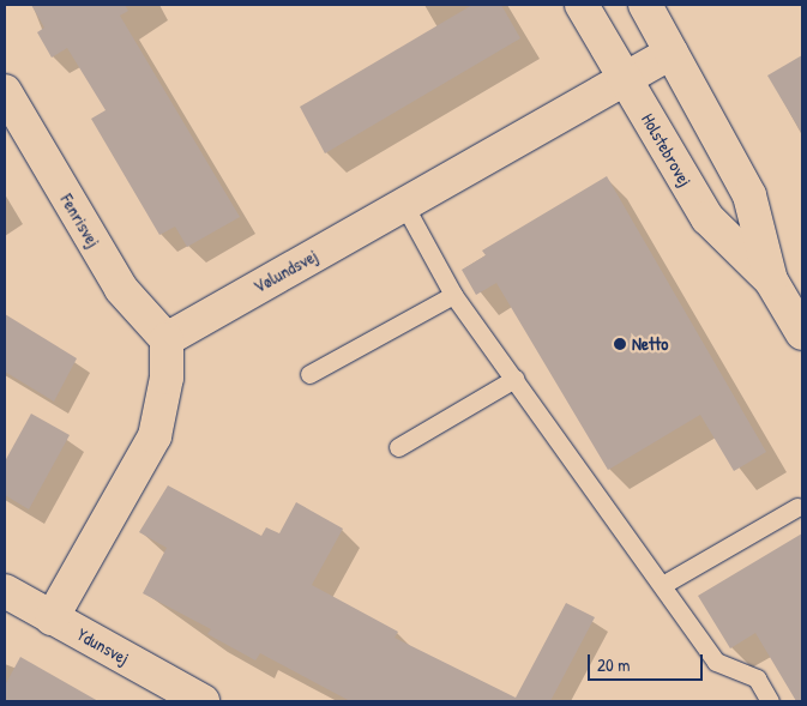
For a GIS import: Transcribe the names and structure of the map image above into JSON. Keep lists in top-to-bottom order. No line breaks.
{"streets":{"street":["Holstebrovej","Fenrisvej","Vølundsvej","Ydunsvej"]},"crossings":[["Holstebrovej","Vølundsvej"],["Fenrisvej","Vølundsvej"]],"places":["Netto"],"scale_bar":"20 m"}
